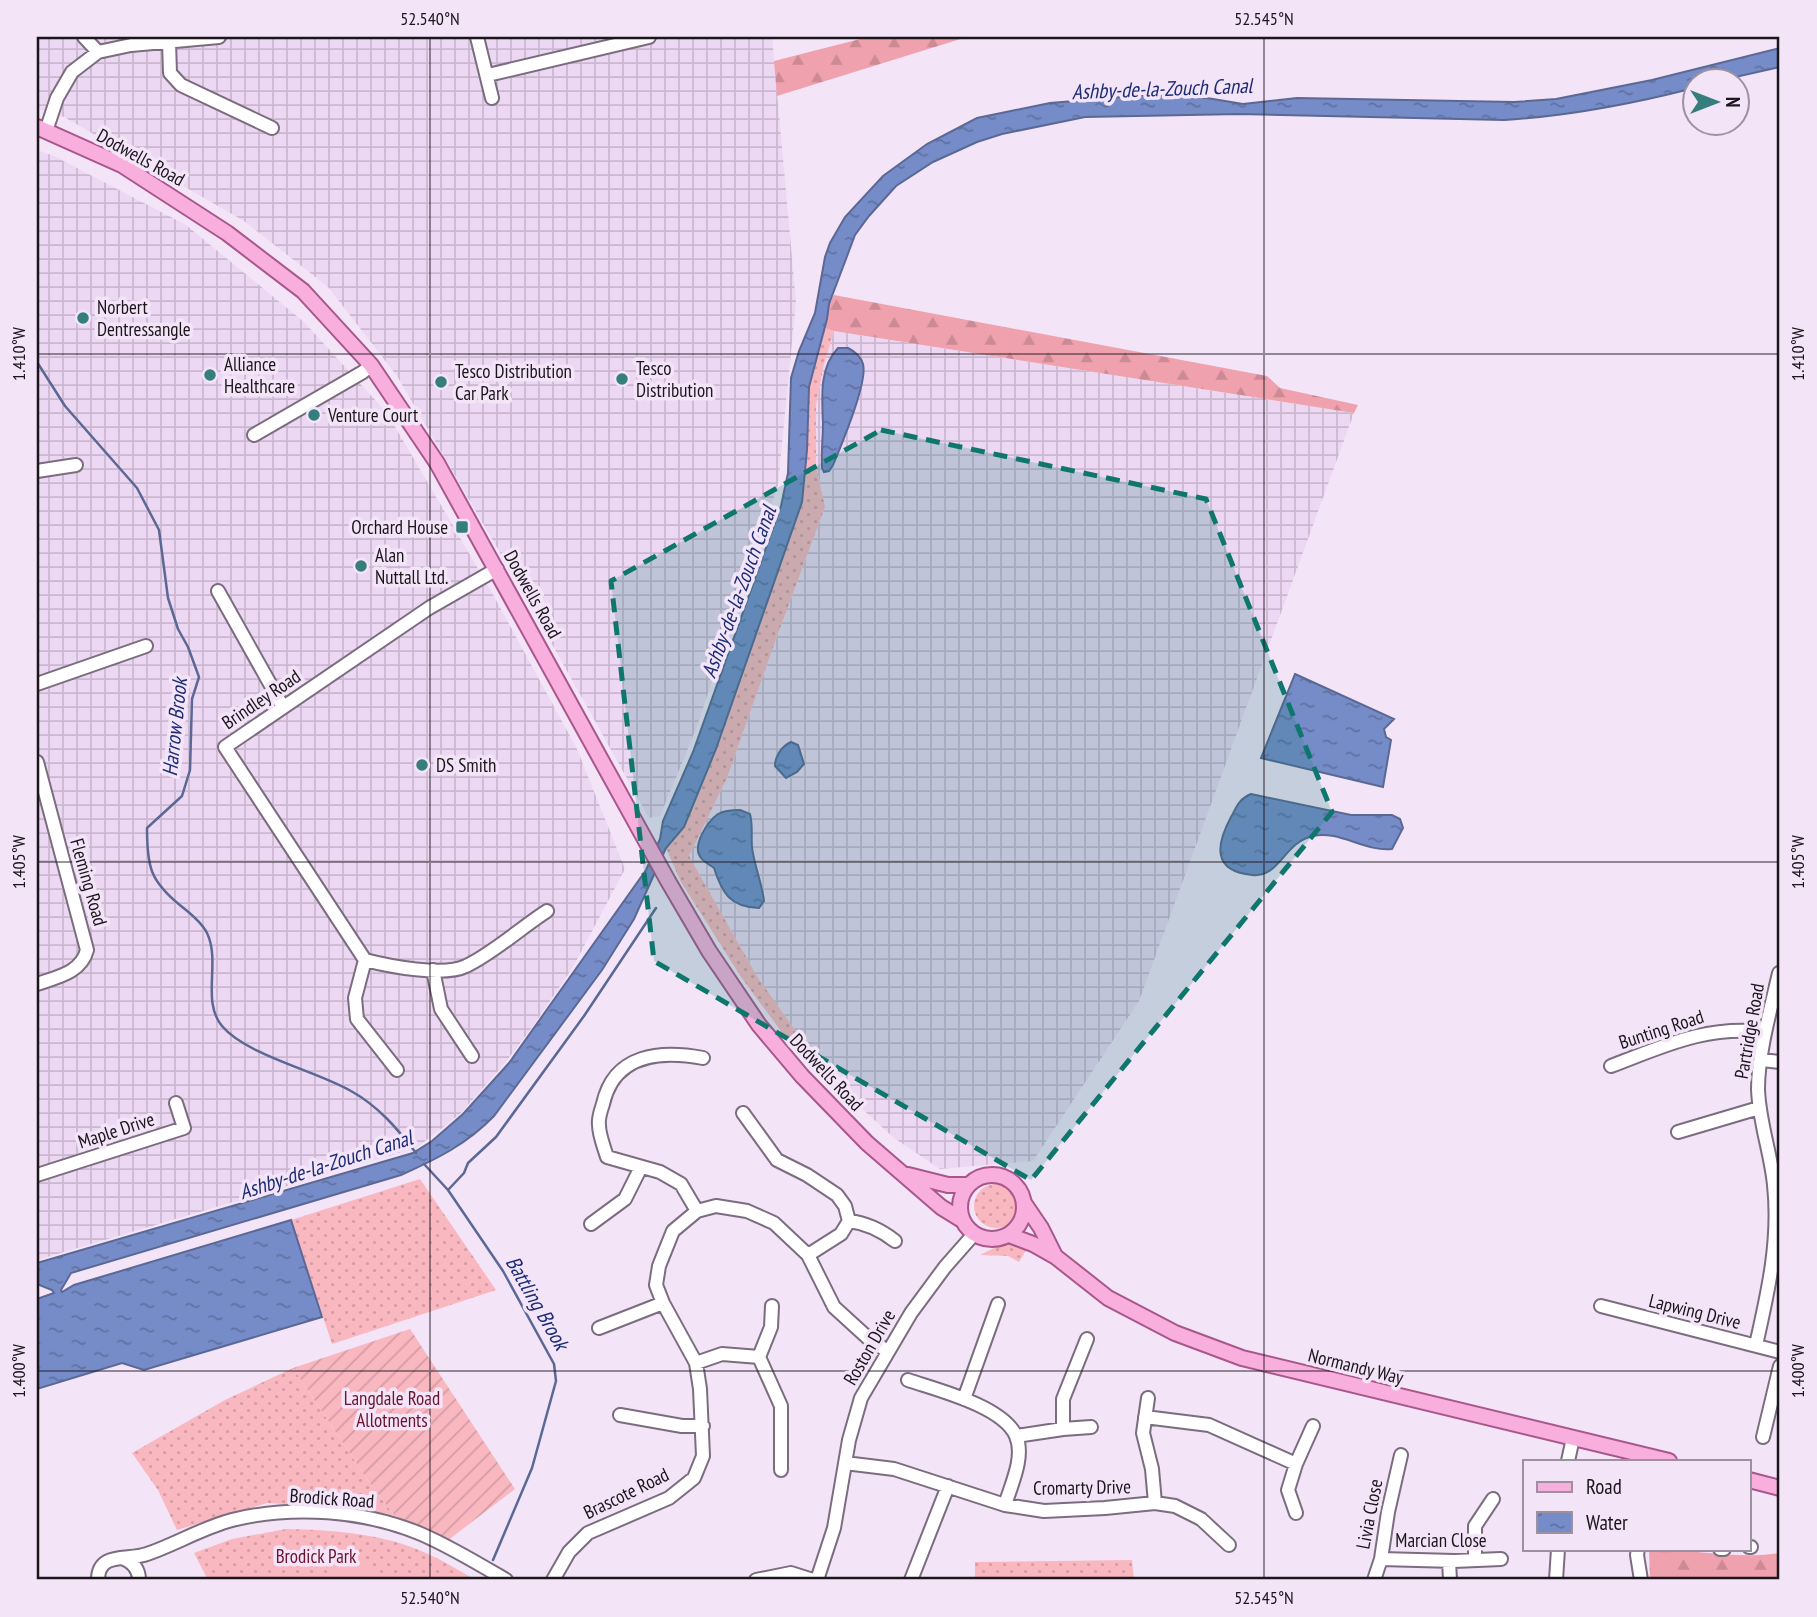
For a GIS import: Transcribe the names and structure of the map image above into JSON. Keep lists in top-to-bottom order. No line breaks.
{"streets":{"main road":["Dodwells Road","Normandy Way"],"street":["Brindley Road","Fleming Road","Bunting Road","Partridge Road","Maple Drive","Lapwing Drive","Roston Drive","Cromarty Drive","Brascote Road","Brodick Road","Livia Close","Marcian Close"]},"crossings":[["Dodwells Road","Brindley Road"],["Dodwells Road","Roston Drive"],["Dodwells Road","Normandy Way"],["Bunting Road","Partridge Road"],["Partridge Road","Lapwing Drive"],["Roston Drive","Normandy Way"],["Roston Drive","Cromarty Drive"],["Livia Close","Marcian Close"]],"water":["Ashby-de-la-Zouch Canal","Harrow Brook","Battling Brook"],"parks":["Langdale Road Allotments","Brodick Park"],"places":{"other":["Norbert Dentressangle","Alliance Healthcare","Tesco Distribution","Tesco Distribution Car Park","Venture Court","Alan Nuttall Ltd.","DS Smith"],"transit":["Orchard House"]},"legend":["Road","Water"],"north":"right","coordinates":["52.540°N","52.545°N","1.410°W","1.405°W","1.400°W"]}
